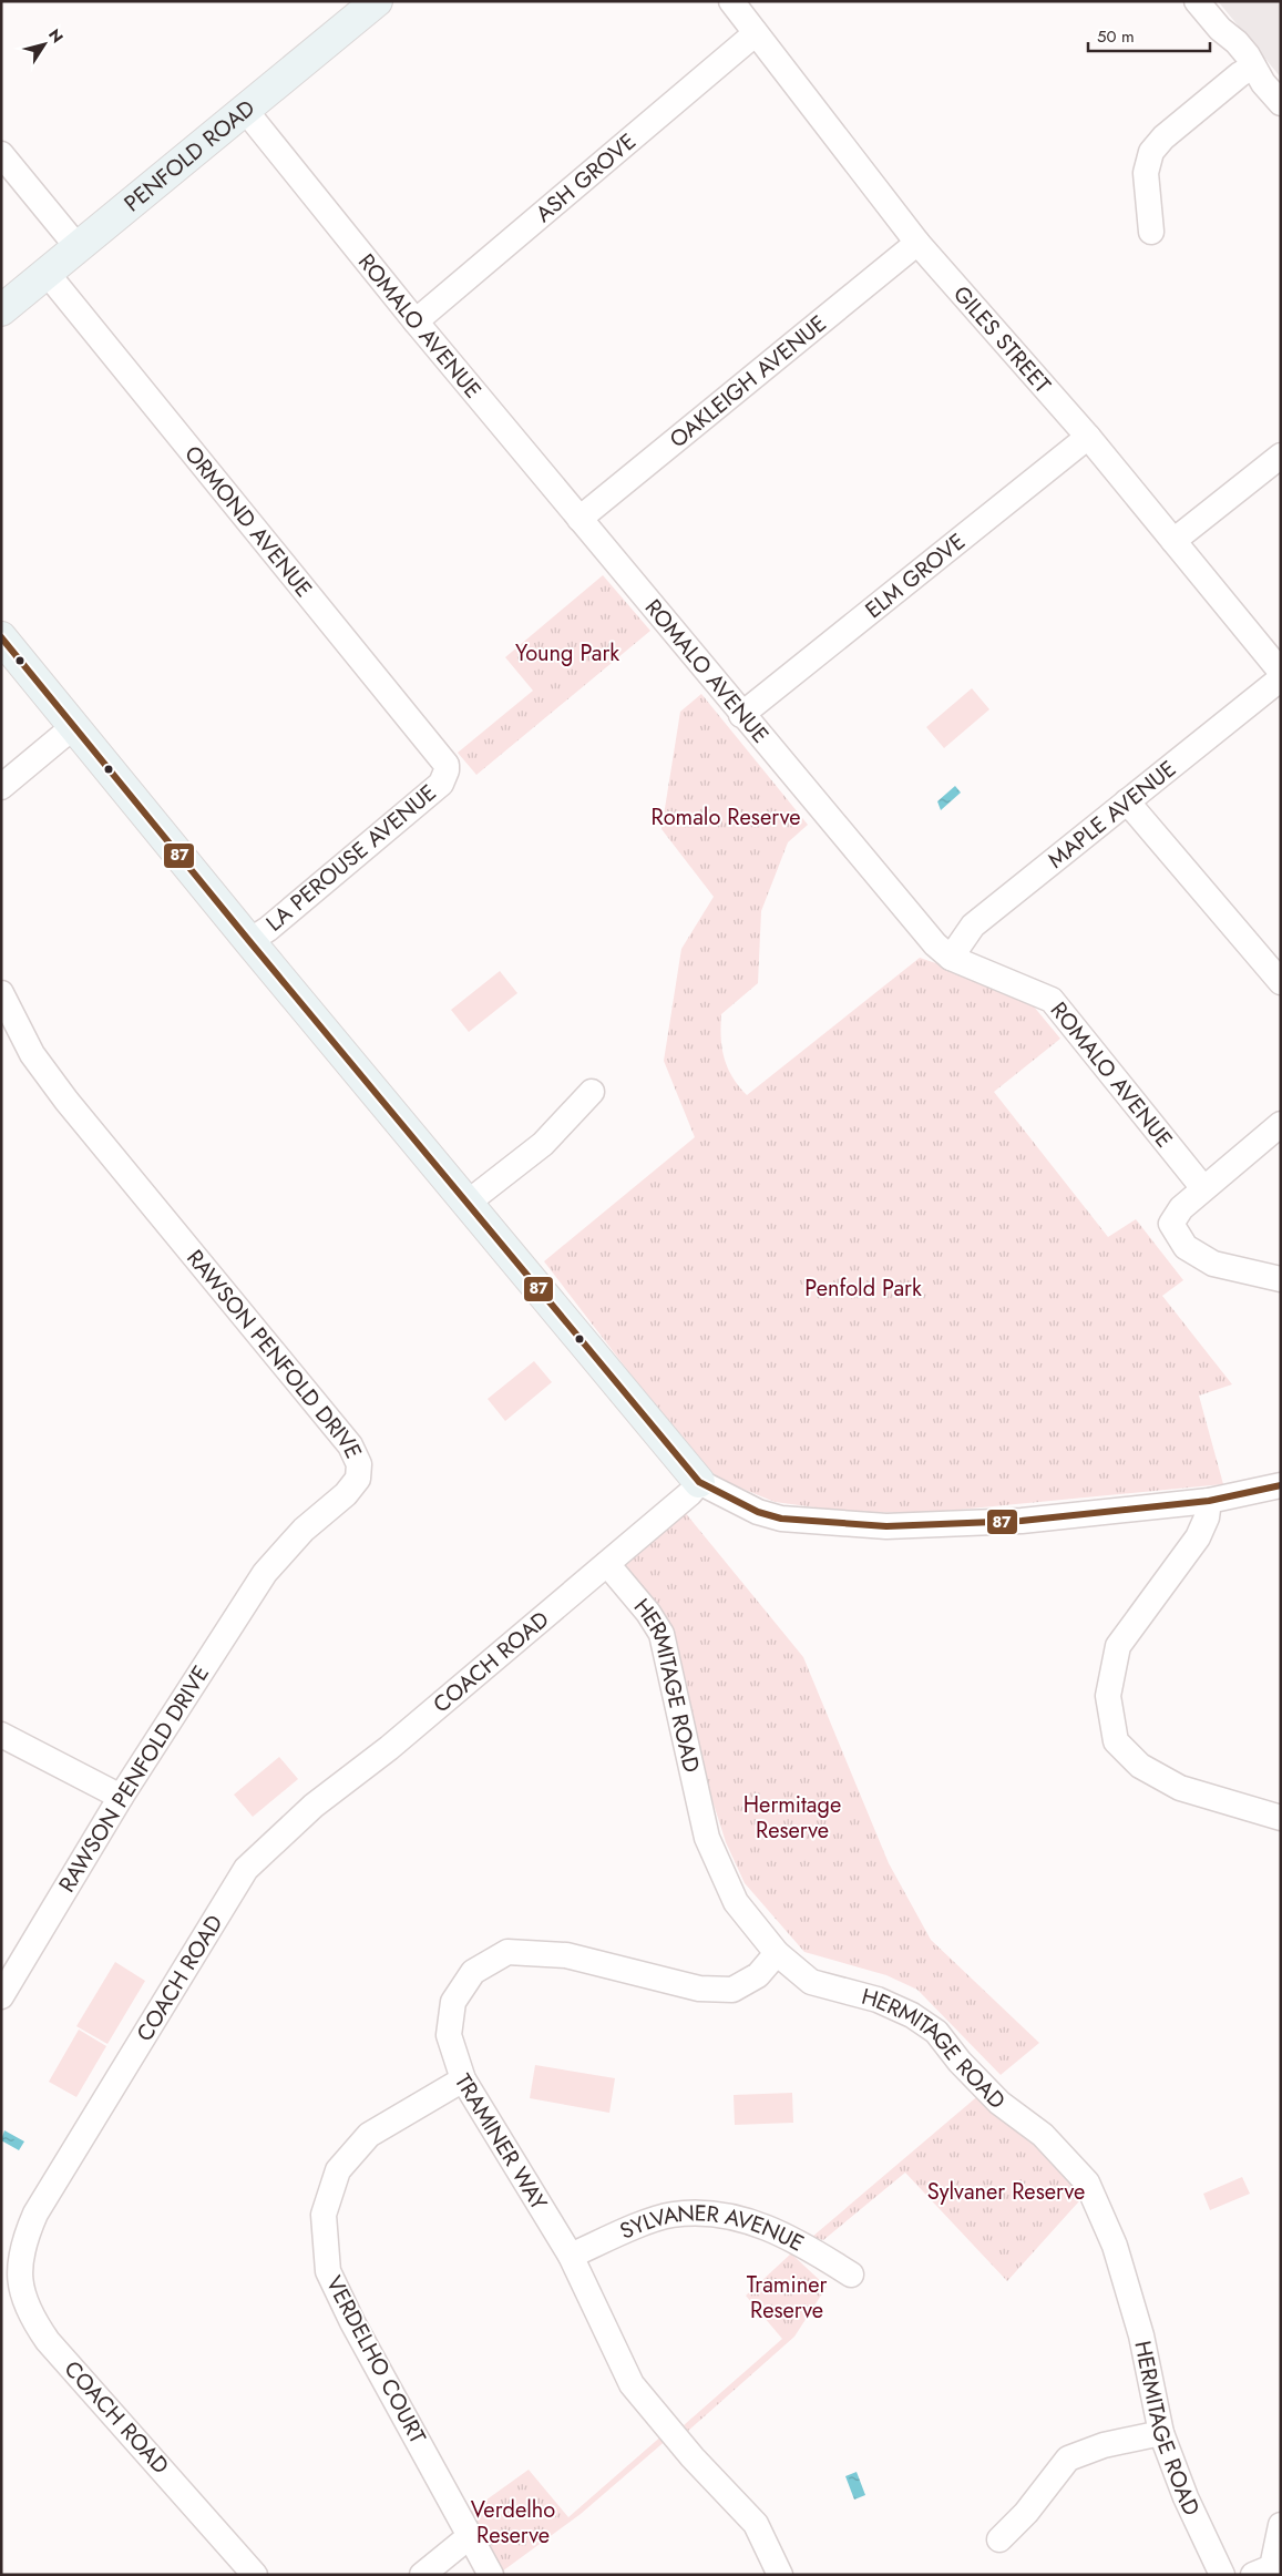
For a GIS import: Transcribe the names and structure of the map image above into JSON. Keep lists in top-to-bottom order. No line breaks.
{"streets":{"main road":["PENFOLD ROAD"],"street":["ASH GROVE","ROMALO AVENUE","GILES STREET","OAKLEIGH AVENUE","ORMOND AVENUE","ELM GROVE","MAPLE AVENUE","LA PEROUSE AVENUE","RAWSON PENFOLD DRIVE","COACH ROAD","HERMITAGE ROAD","TRAMINER WAY","SYLVANER AVENUE","VERDELHO COURT"]},"crossings":[["PENFOLD ROAD","ROMALO AVENUE"],["PENFOLD ROAD","ORMOND AVENUE"],["ASH GROVE","ROMALO AVENUE"],["ASH GROVE","GILES STREET"],["ROMALO AVENUE","OAKLEIGH AVENUE"],["ROMALO AVENUE","ELM GROVE"],["ROMALO AVENUE","MAPLE AVENUE"],["GILES STREET","OAKLEIGH AVENUE"],["GILES STREET","ELM GROVE"],["ORMOND AVENUE","LA PEROUSE AVENUE"],["COACH ROAD","HERMITAGE ROAD"],["HERMITAGE ROAD","TRAMINER WAY"],["TRAMINER WAY","SYLVANER AVENUE"],["TRAMINER WAY","VERDELHO COURT"]],"parks":["Young Park","Romalo Reserve","Penfold Park","Hermitage Reserve","Sylvaner Reserve","Traminer Reserve","Verdelho Reserve"],"lines":["transit line 87"],"scale_bar":"50 m","north":"top right"}
